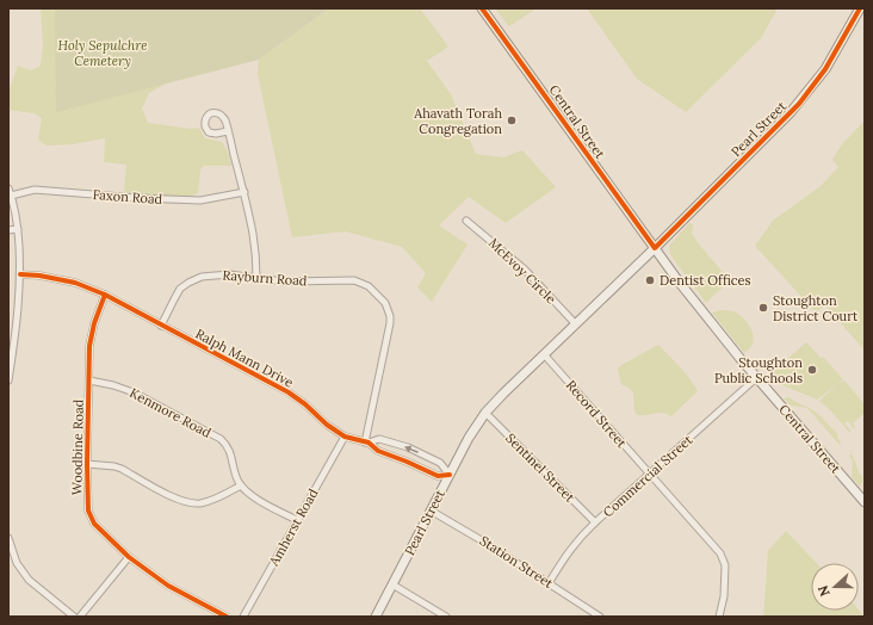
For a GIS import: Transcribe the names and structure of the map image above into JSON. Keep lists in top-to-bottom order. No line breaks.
{"streets":{"main road":["Central Street","Pearl Street"],"street":["Faxon Road","McEvoy Circle","Rayburn Road","Ralph Mann Drive","Kenmore Road","Record Street","Woodbine Road","Sentinel Street","Commercial Street","Amherst Road","Station Street"]},"crossings":[["Central Street","Pearl Street"],["Central Street","Commercial Street"],["Pearl Street","McEvoy Circle"],["Pearl Street","Ralph Mann Drive"],["Pearl Street","Record Street"],["Pearl Street","Sentinel Street"],["Pearl Street","Station Street"],["Rayburn Road","Ralph Mann Drive"],["Ralph Mann Drive","Woodbine Road"],["Ralph Mann Drive","Amherst Road"],["Kenmore Road","Woodbine Road"],["Record Street","Commercial Street"],["Sentinel Street","Commercial Street"],["Commercial Street","Station Street"]],"parks":["Holy Sepulchre Cemetery"],"places":["Ahavath Torah Congregation","Dentist Offices","Stoughton District Court","Stoughton Public Schools"],"north":"left"}
